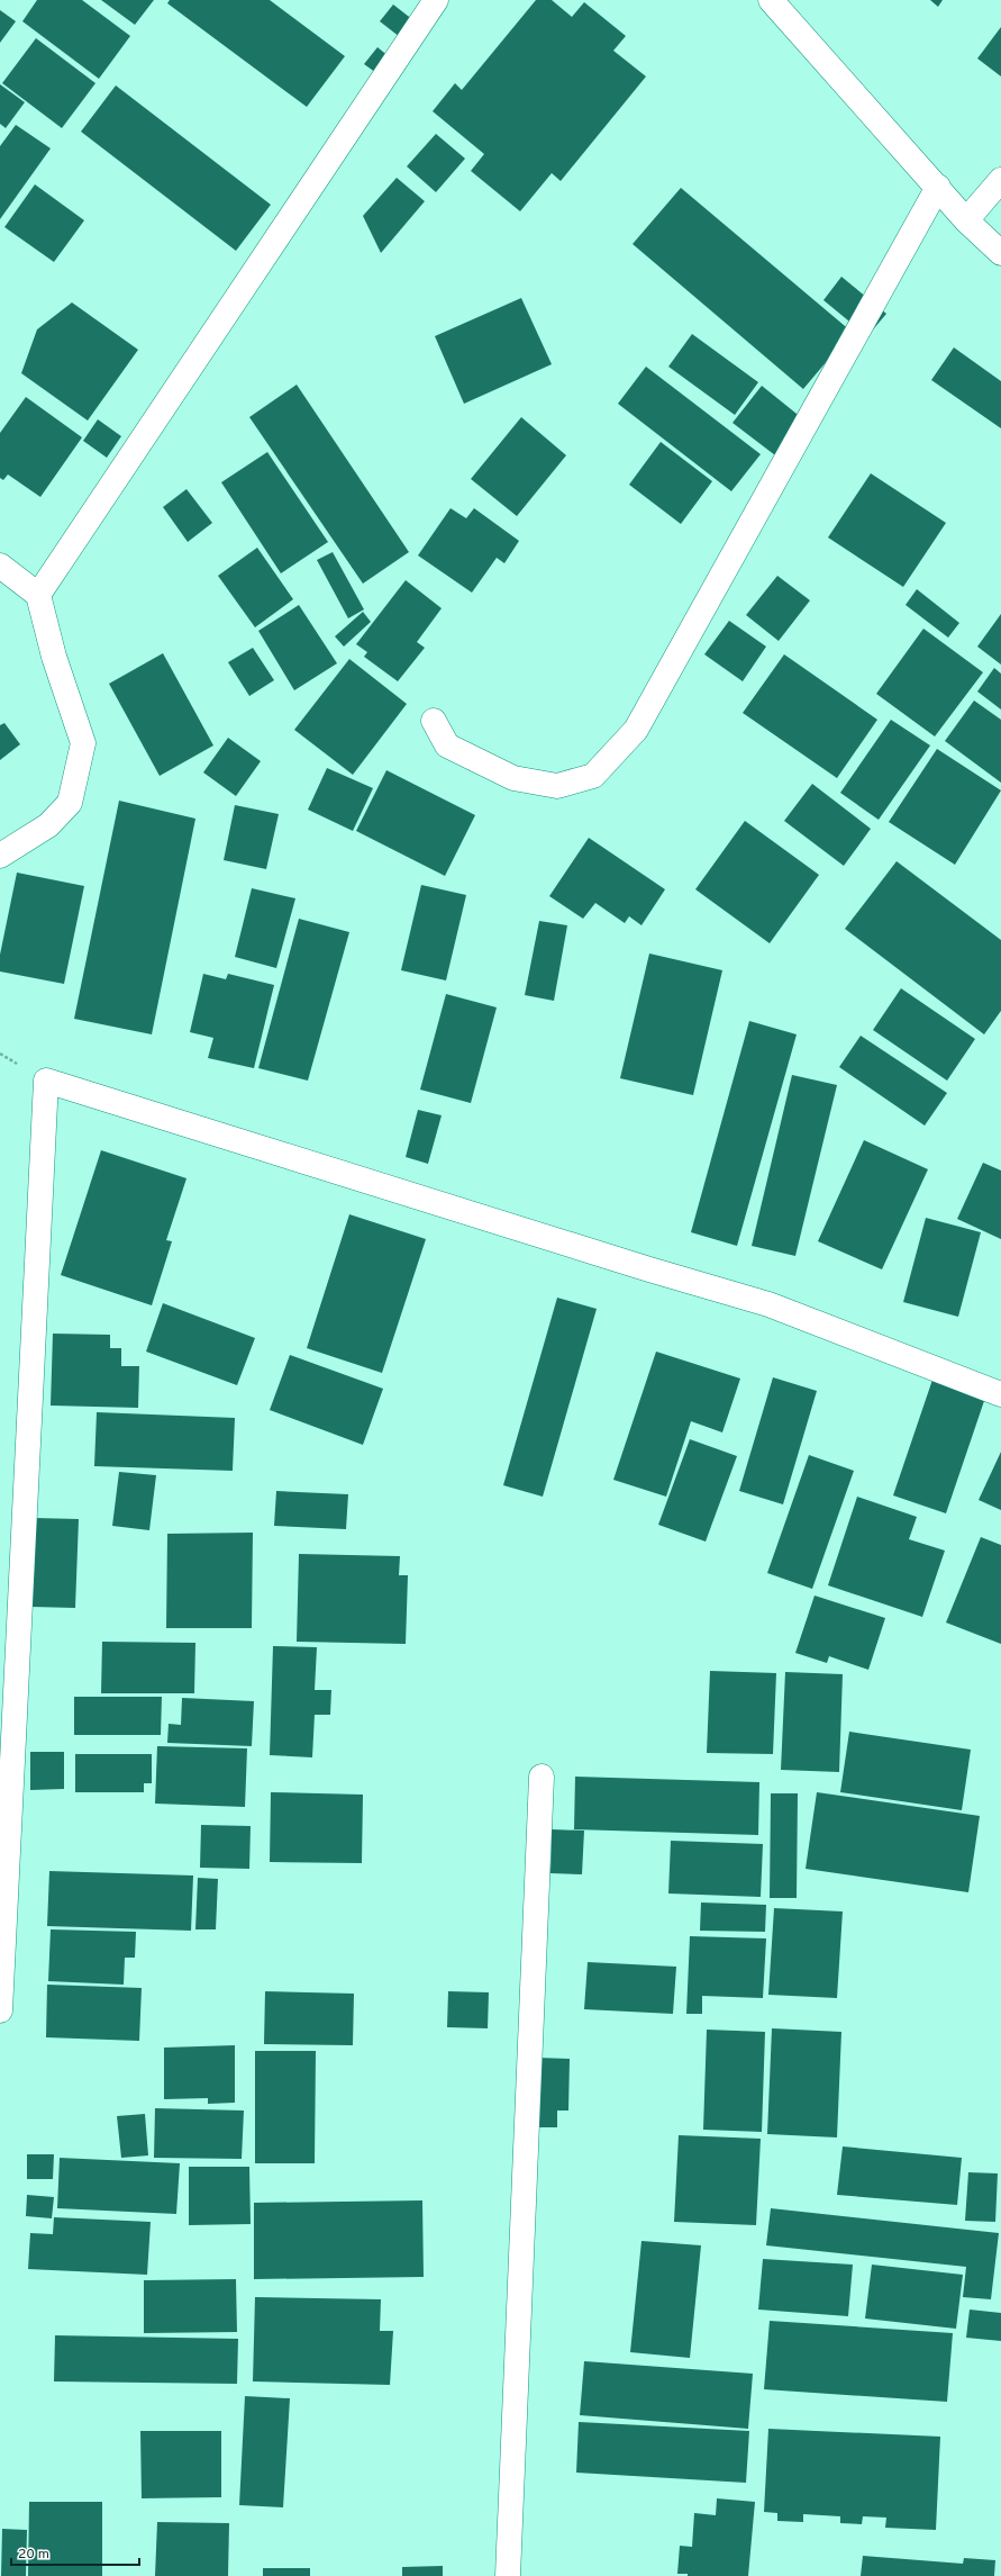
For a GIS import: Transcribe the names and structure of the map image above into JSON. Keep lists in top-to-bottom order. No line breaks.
{"scale_bar":"20 m"}
